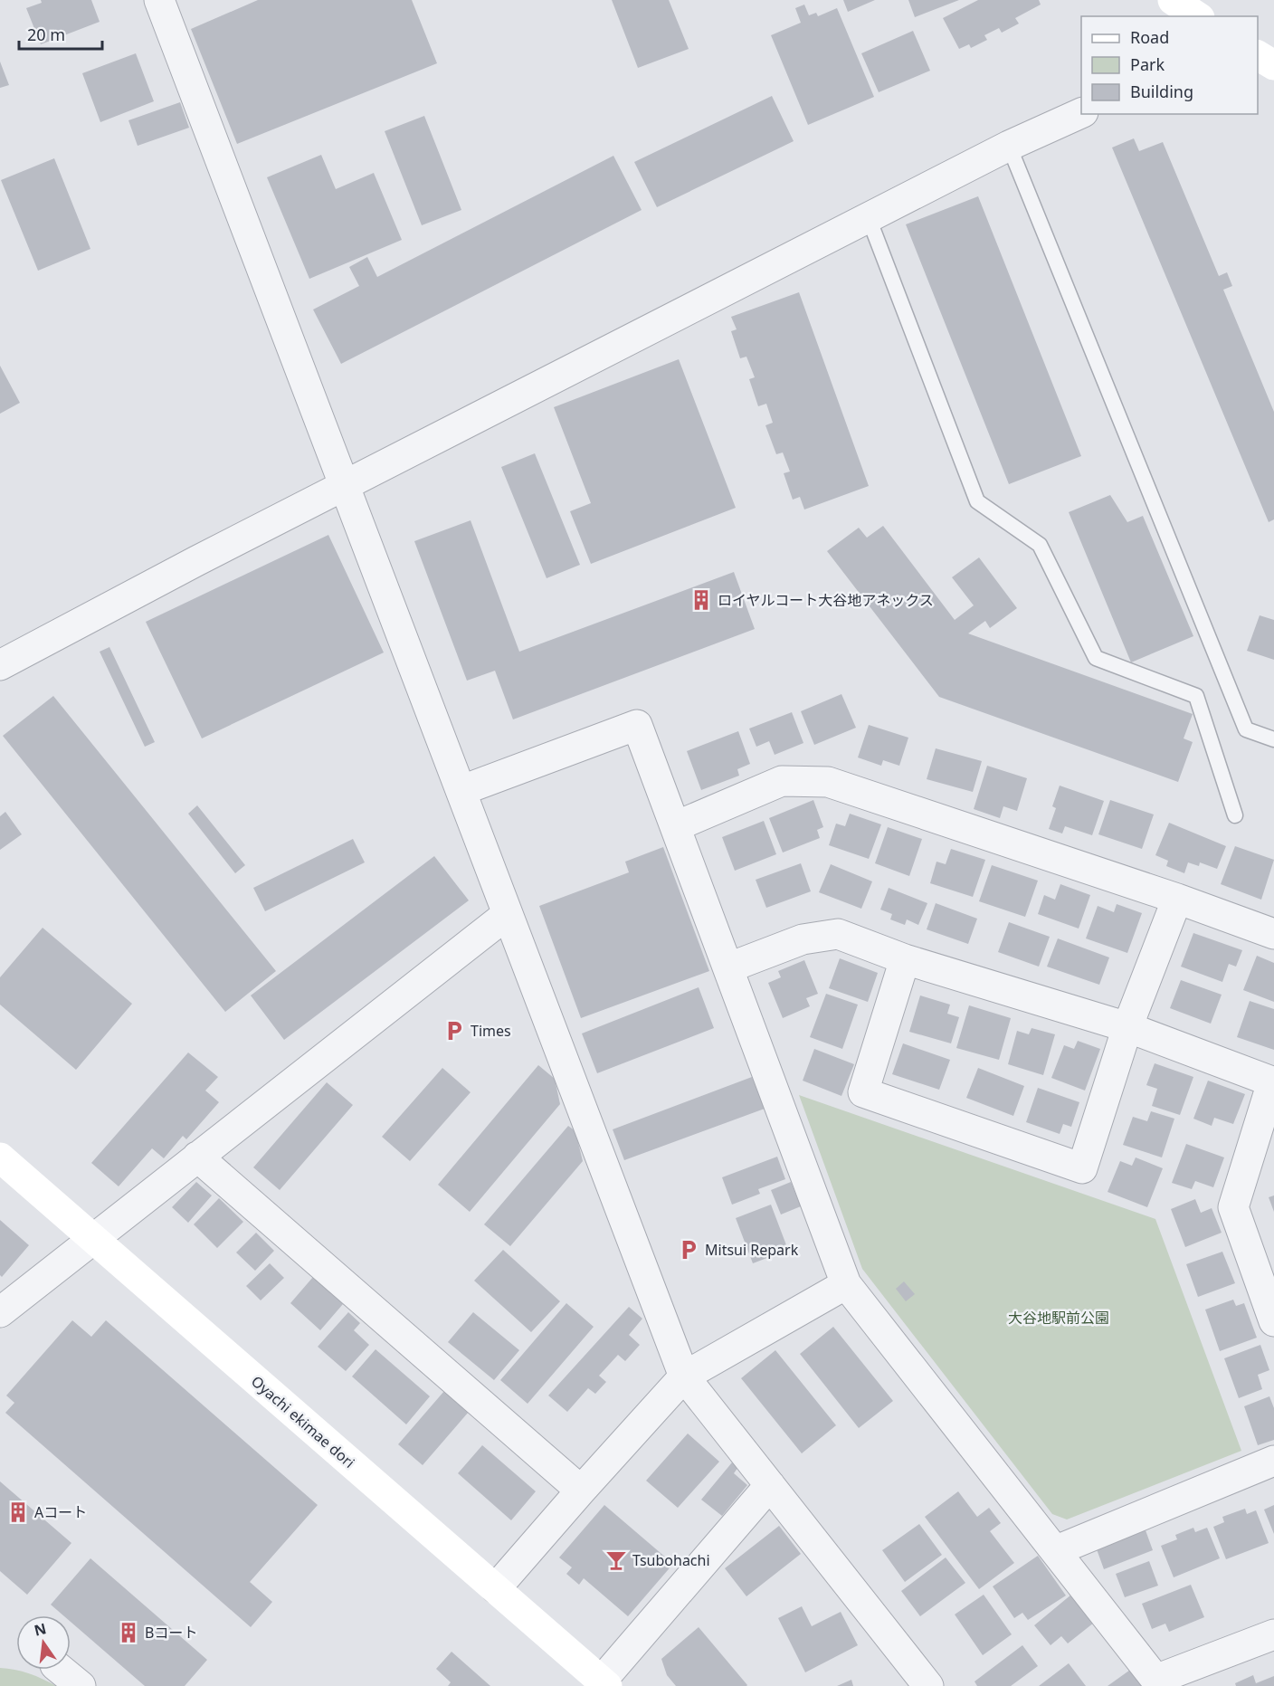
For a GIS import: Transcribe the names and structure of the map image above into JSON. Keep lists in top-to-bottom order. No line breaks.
{"streets":{"street":["Oyachi ekimae dori"]},"parks":["大谷地駅前公園"],"places":{"building":["ロイヤルコート大谷地アネックス","Aコート","Bコート"],"parking":["Times","Mitsui Repark"],"bar":["Tsubohachi"]},"legend":["Road","Park","Building"],"scale_bar":"20 m","north":"top"}
